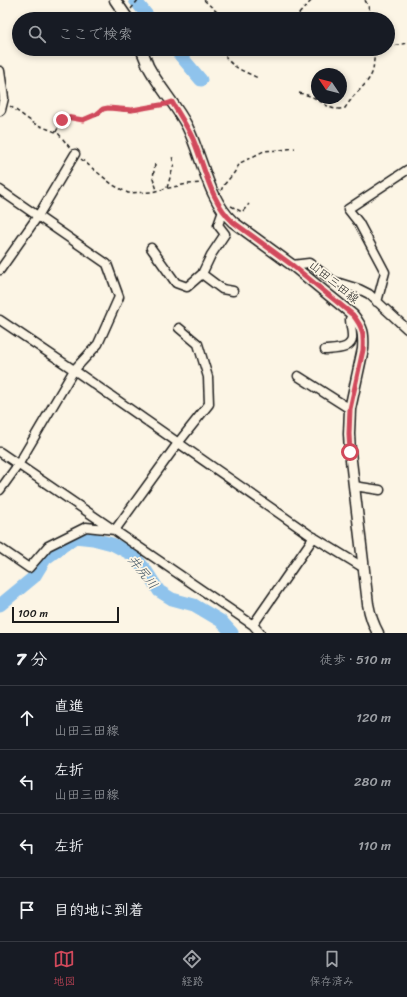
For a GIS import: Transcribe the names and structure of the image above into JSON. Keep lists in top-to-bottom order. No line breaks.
{"streets":{"main road":["山田三田線"]},"water":["井尻川"],"scale_bar":"100 m","north":"top left","page":{"search":"ここで検索","scale":"100 m","heading":["7 分","徒歩 · 510 m"],"list":[["直進","山田三田線","120 m"],["左折","山田三田線","280 m"],["左折","110 m"],"目的地に到着"],"nav":["地図","経路","保存済み"]}}
